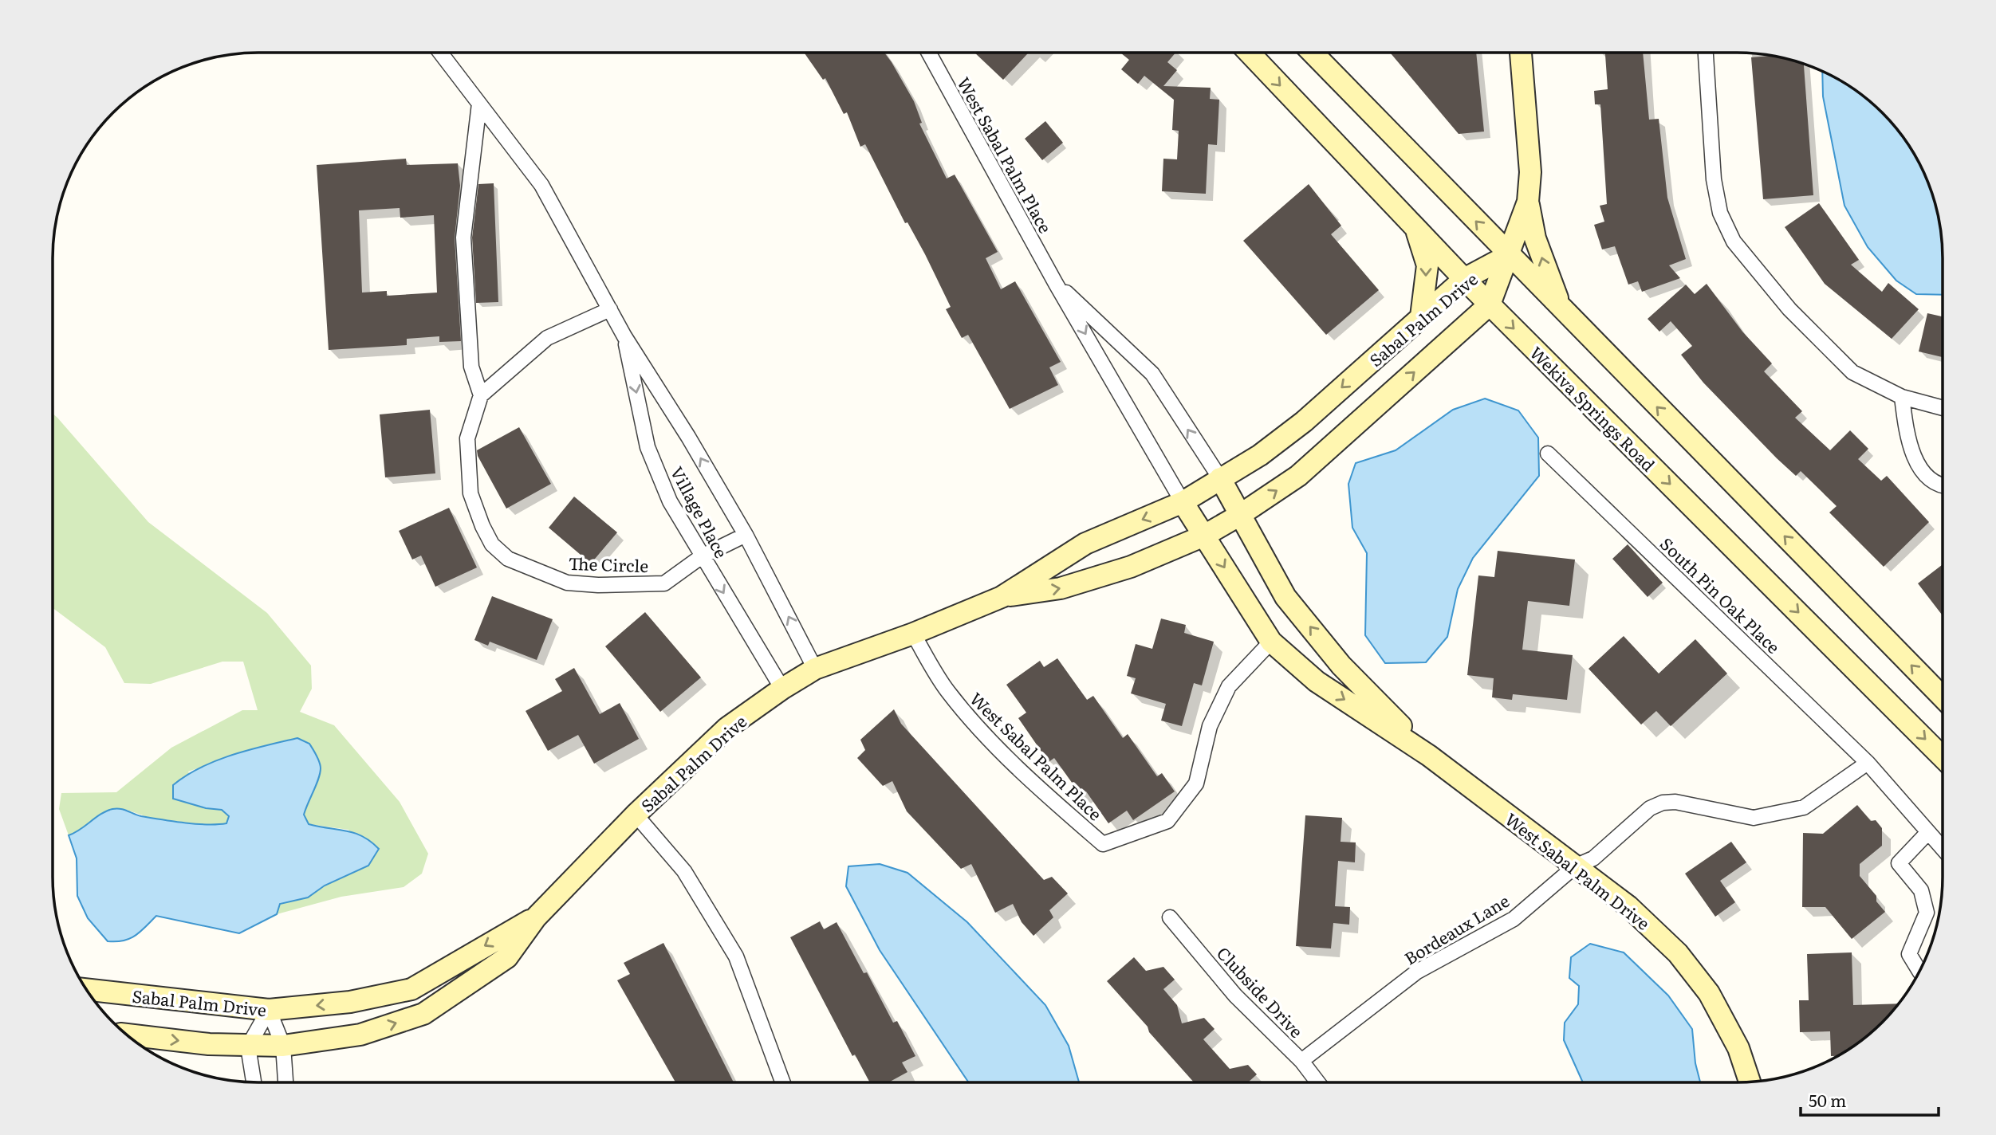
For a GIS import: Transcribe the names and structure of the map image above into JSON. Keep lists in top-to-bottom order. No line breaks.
{"streets":{"street":["West Sabal Palm Place","Sabal Palm Drive","Wekiva Springs Road","Village Place","The Circle","South Pin Oak Place","West Sabal Palm Drive","Bordeaux Lane","Clubside Drive"]},"crossings":[["West Sabal Palm Place","Sabal Palm Drive"],["West Sabal Palm Place","West Sabal Palm Drive"],["Sabal Palm Drive","Wekiva Springs Road"],["Sabal Palm Drive","Village Place"],["Sabal Palm Drive","West Sabal Palm Drive"],["Village Place","The Circle"],["South Pin Oak Place","Bordeaux Lane"],["West Sabal Palm Drive","Bordeaux Lane"],["Bordeaux Lane","Clubside Drive"]],"scale_bar":"50 m"}
